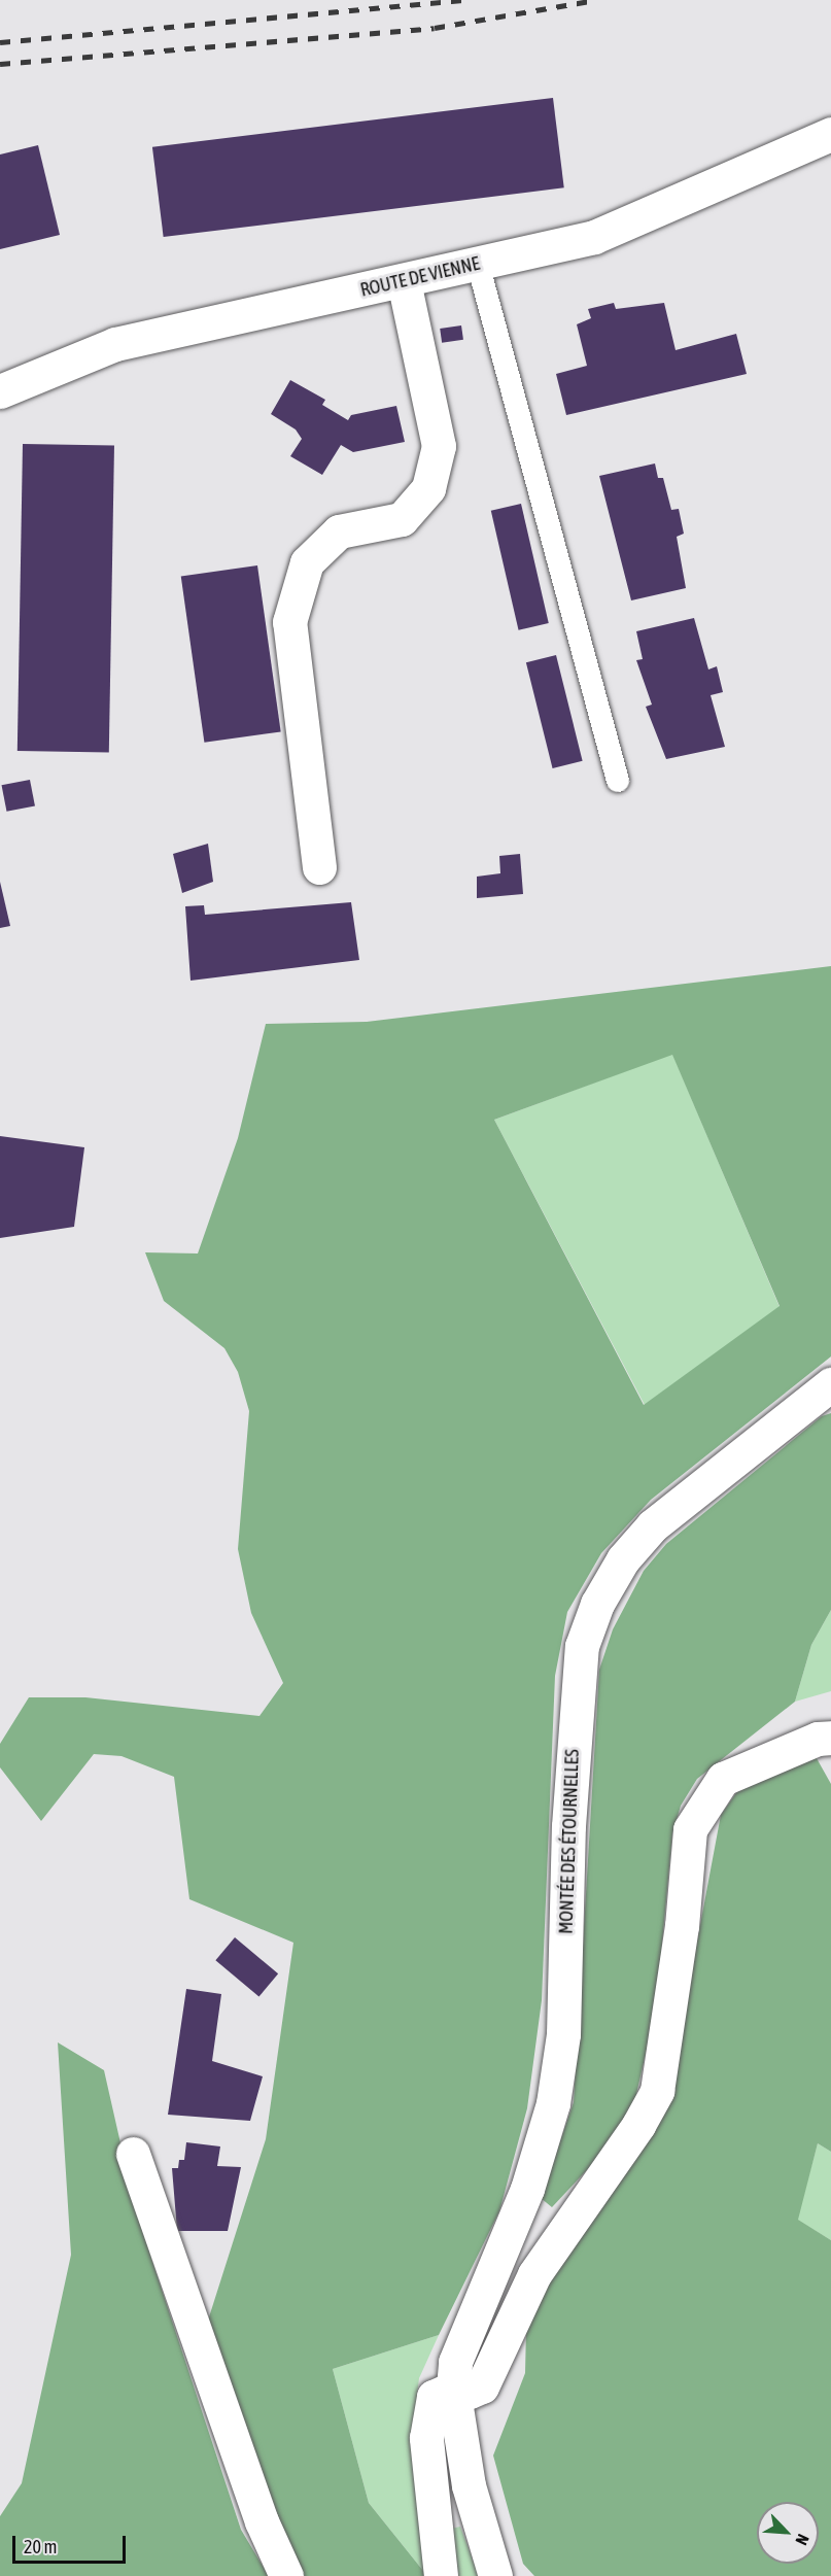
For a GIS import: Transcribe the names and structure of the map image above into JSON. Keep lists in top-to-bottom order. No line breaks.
{"streets":{"street":["ROUTE DE VIENNE","MONTÉE DES ÉTOURNELLES"]},"scale_bar":"20 m","north":"bottom right"}
